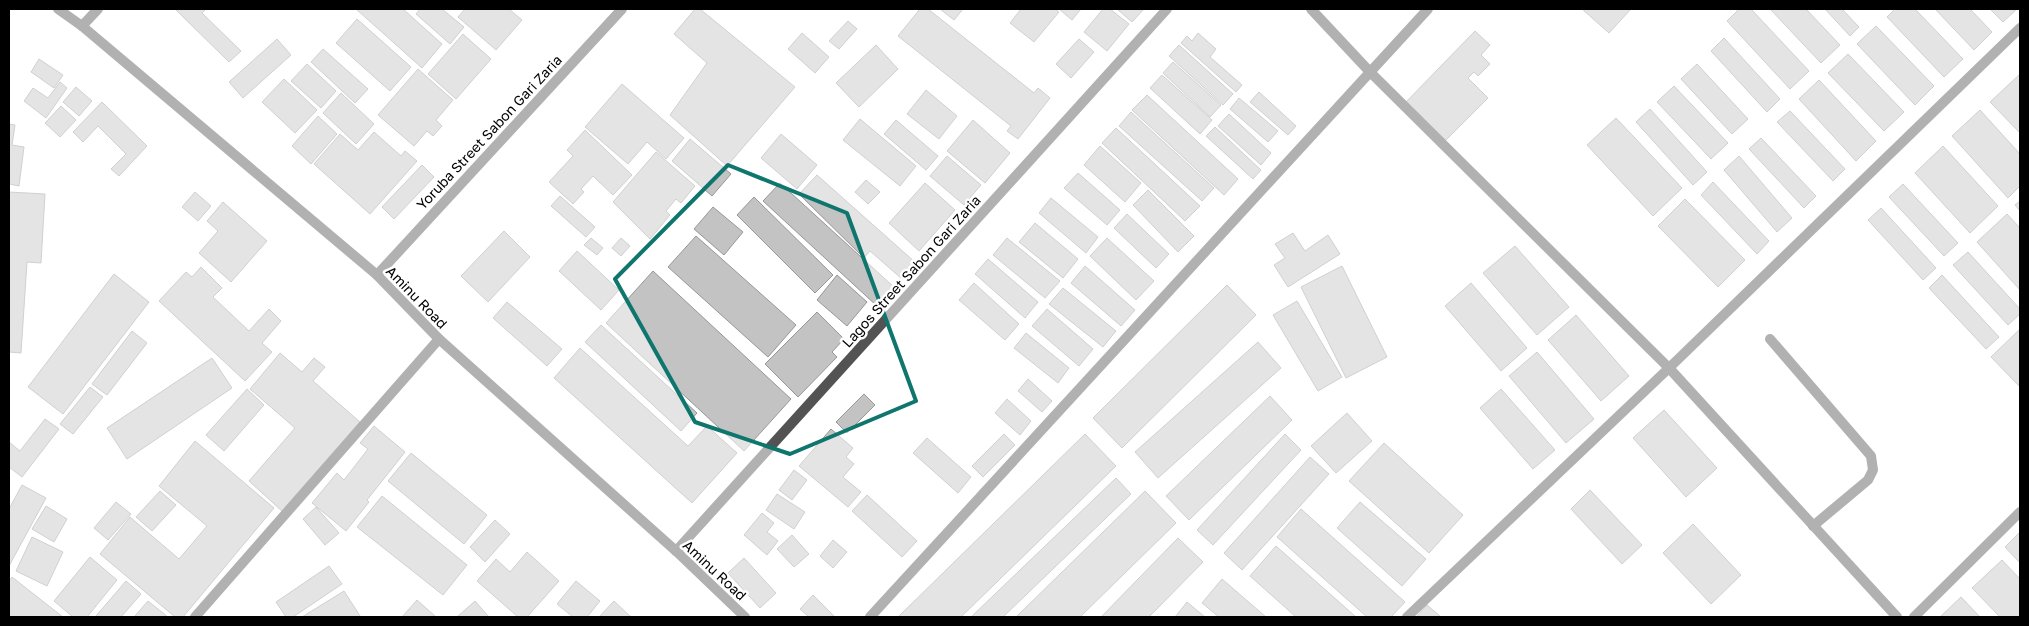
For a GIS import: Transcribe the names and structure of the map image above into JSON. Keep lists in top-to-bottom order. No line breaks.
{"streets":{"street":["Yoruba Street Sabon Gari Zaria","Lagos Street Sabon Gari Zaria","Aminu Road"]},"crossings":[["Yoruba Street Sabon Gari Zaria","Aminu Road"],["Lagos Street Sabon Gari Zaria","Aminu Road"]]}
